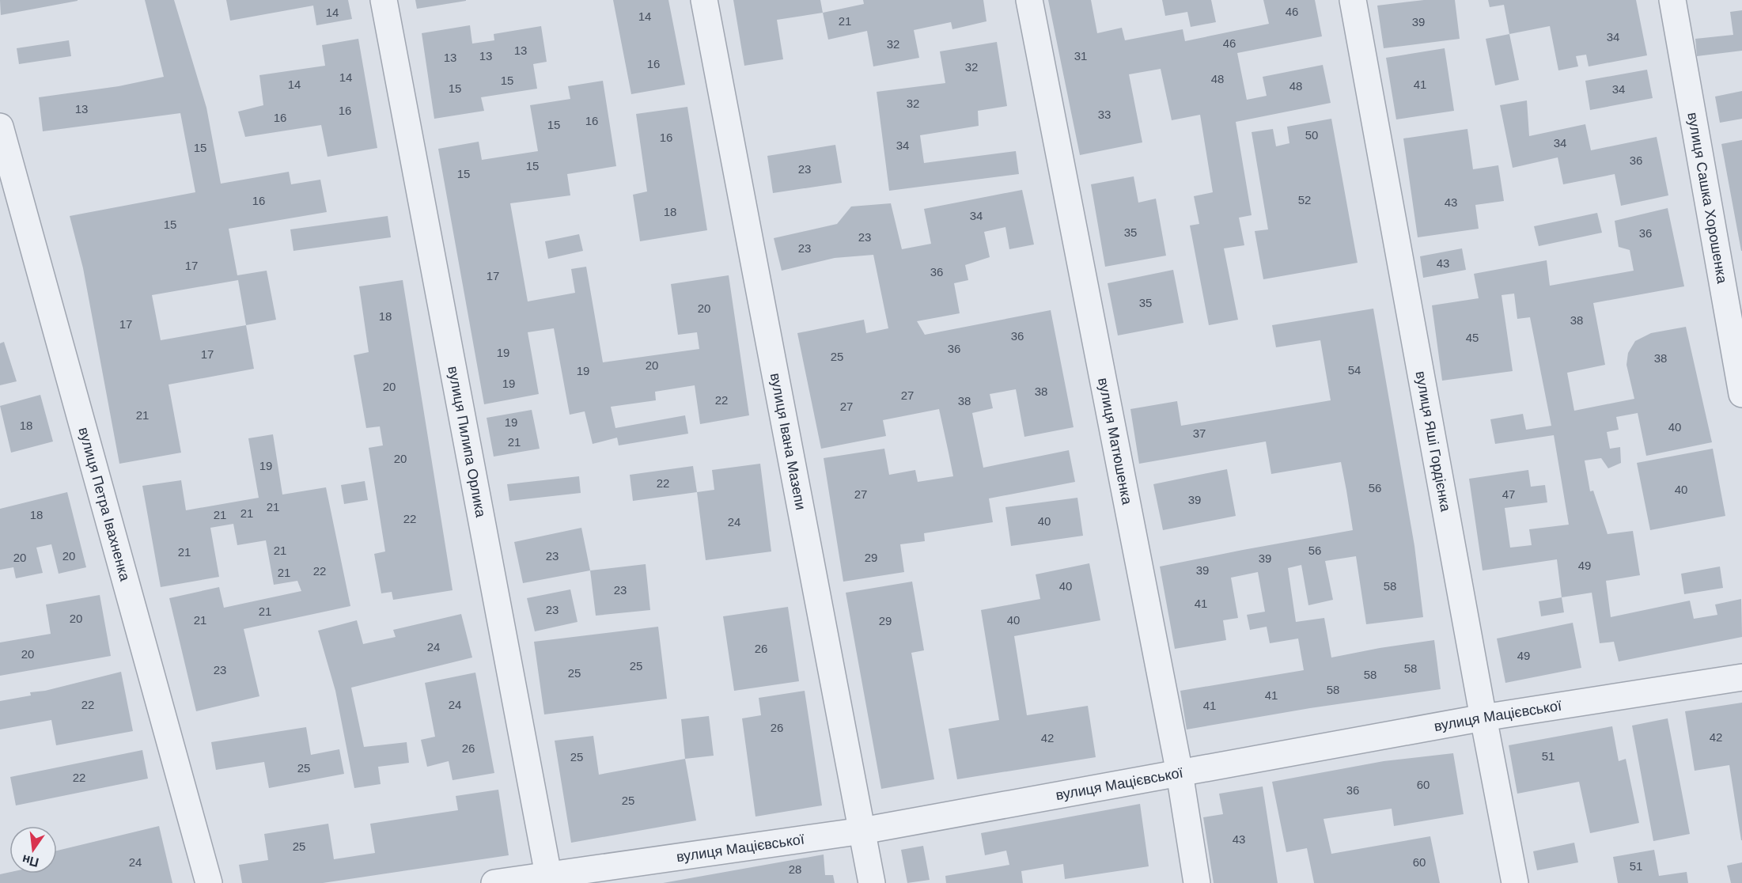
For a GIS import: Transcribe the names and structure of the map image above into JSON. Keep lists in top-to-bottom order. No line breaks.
{"streets":{"street":["вулиця Сашка Хорошенка","вулиця Пилипа Орлика","вулиця Івана Мазепи","вулиця Матюшенка","вулиця Яші Гордієнка","вулиця Петра Івахненка","вулиця Мацієвської"]},"crossings":[["вулиця Пилипа Орлика","вулиця Мацієвської"],["вулиця Івана Мазепи","вулиця Мацієвської"],["вулиця Матюшенка","вулиця Мацієвської"],["вулиця Яші Гордієнка","вулиця Мацієвської"]],"house_numbers":["46","14","14","21","39","34","46","32","13","13","31","13","16","32","14","48","15","14","41","48","15","34","32","13","16","33","16","16","15","50","16","34","34","15","36","15","23","15","52","16","43","18","34","15","35","36","23","23","43","17","36","17","35","20","18","38","17","36","45","36","19","17","25","38","20","54","19","19","20","38","27","22","38","27","21","19","18","40","37","21","20","19","22","56","40","27","47","39","21","21","18","21","22","40","24","21","56","21","20","23","20","29","39","49","39","22","21","40","58","23","41","23","21","20","21","40","29","24","26","20","49","25","58","23","25","58","58","41","22","24","41","26","42","42","26","51","25","25","22","60","36","25","43","25","24","60","51","28"],"north":"bottom"}
